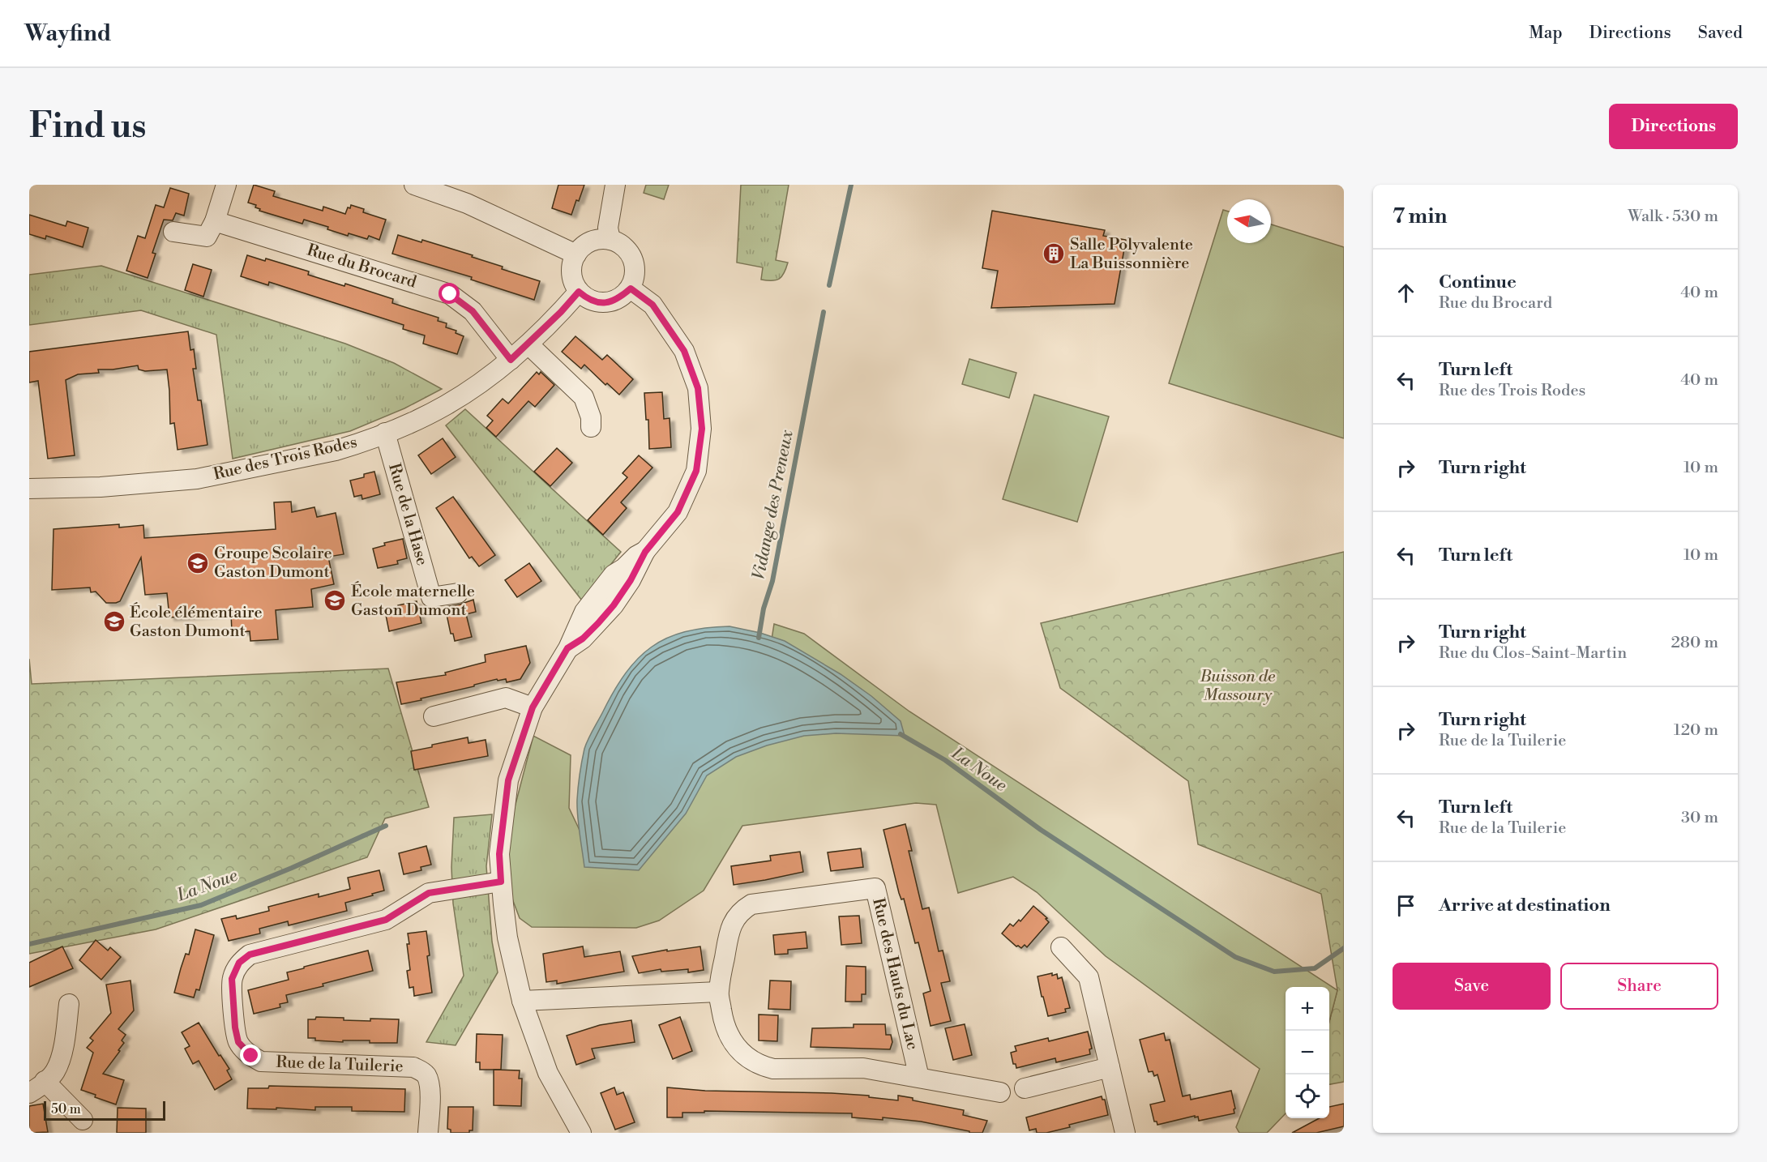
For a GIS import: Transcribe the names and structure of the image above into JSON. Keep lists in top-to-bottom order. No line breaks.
{"streets":{"street":["Rue du Brocard","Rue des Trois Rodes","Rue de la Hase","Rue des Hauts du Lac","Rue de la Tuilerie"]},"crossings":[["Rue du Brocard","Rue des Trois Rodes"],["Rue des Trois Rodes","Rue de la Hase"]],"water":["Vidange des Preneux","La Noue"],"parks":["Buisson de Massoury"],"places":{"building":["Salle Polyvalente La Buissonnière"],"school or university":["Groupe Scolaire Gaston Dumont","École maternelle Gaston Dumont","École élémentaire Gaston Dumont"]},"scale_bar":"50 m","north":"left","page":{"header":"Wayfind","nav":["Map","Directions","Saved"],"buttons":["Directions",["Save","Share"]],"title":"Find us","heading":["7 min","Walk · 530 m"],"list":[["Continue","Rue du Brocard","40 m"],["Turn left","Rue des Trois Rodes","40 m"],["Turn right","10 m"],["Turn left","10 m"],["Turn right","Rue du Clos-Saint-Martin","280 m"],["Turn right","Rue de la Tuilerie","120 m"],["Turn left","Rue de la Tuilerie","30 m"],"Arrive at destination"],"map_buttons":["+","−"],"scale":"50 m"}}
